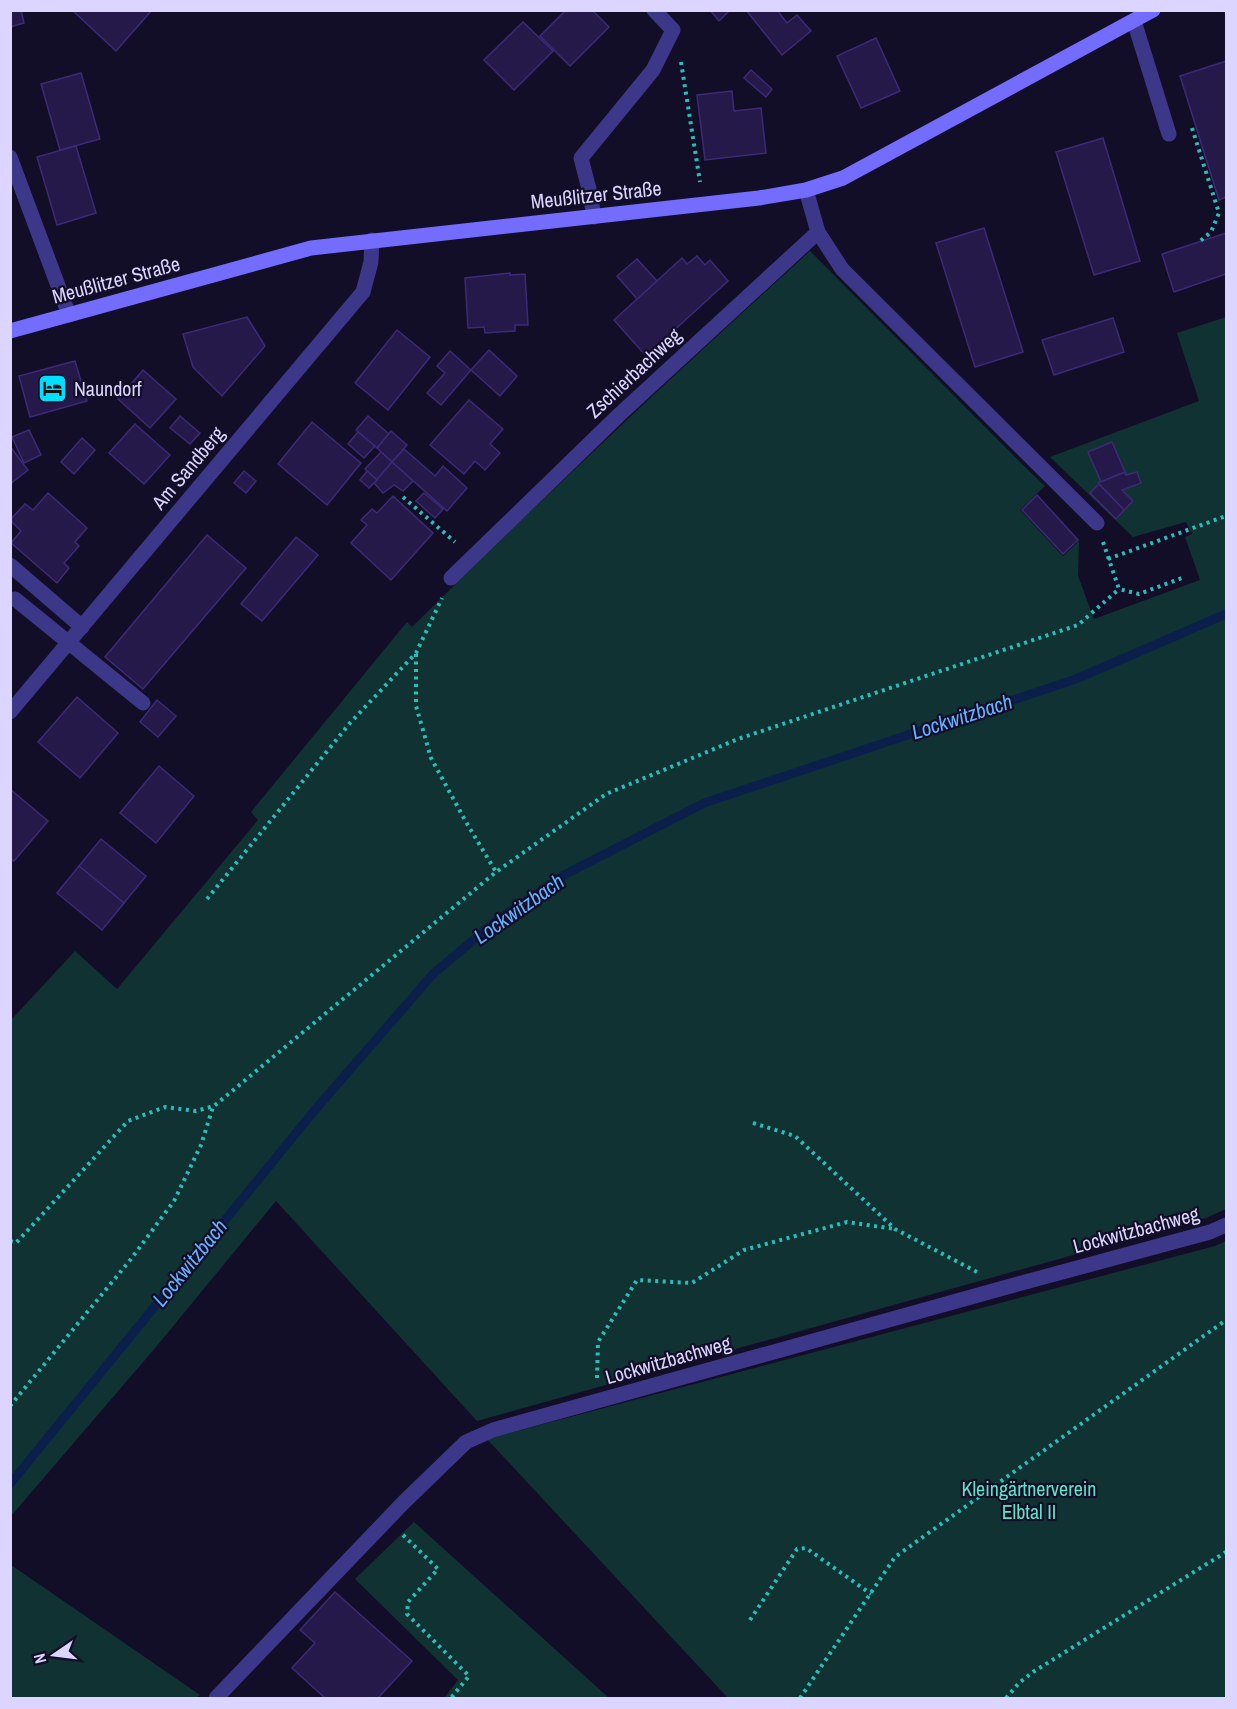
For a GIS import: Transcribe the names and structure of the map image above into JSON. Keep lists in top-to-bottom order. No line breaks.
{"streets":{"street":["Meußlitzer Straße","Zschierbachweg","Am Sandberg","Lockwitzbachweg"]},"crossings":[["Meußlitzer Straße","Am Sandberg"]],"water":["Lockwitzbach"],"parks":["Kleingärtnerverein Elbtal II"],"places":{"hotel":["Naundorf"]},"north":"left"}
